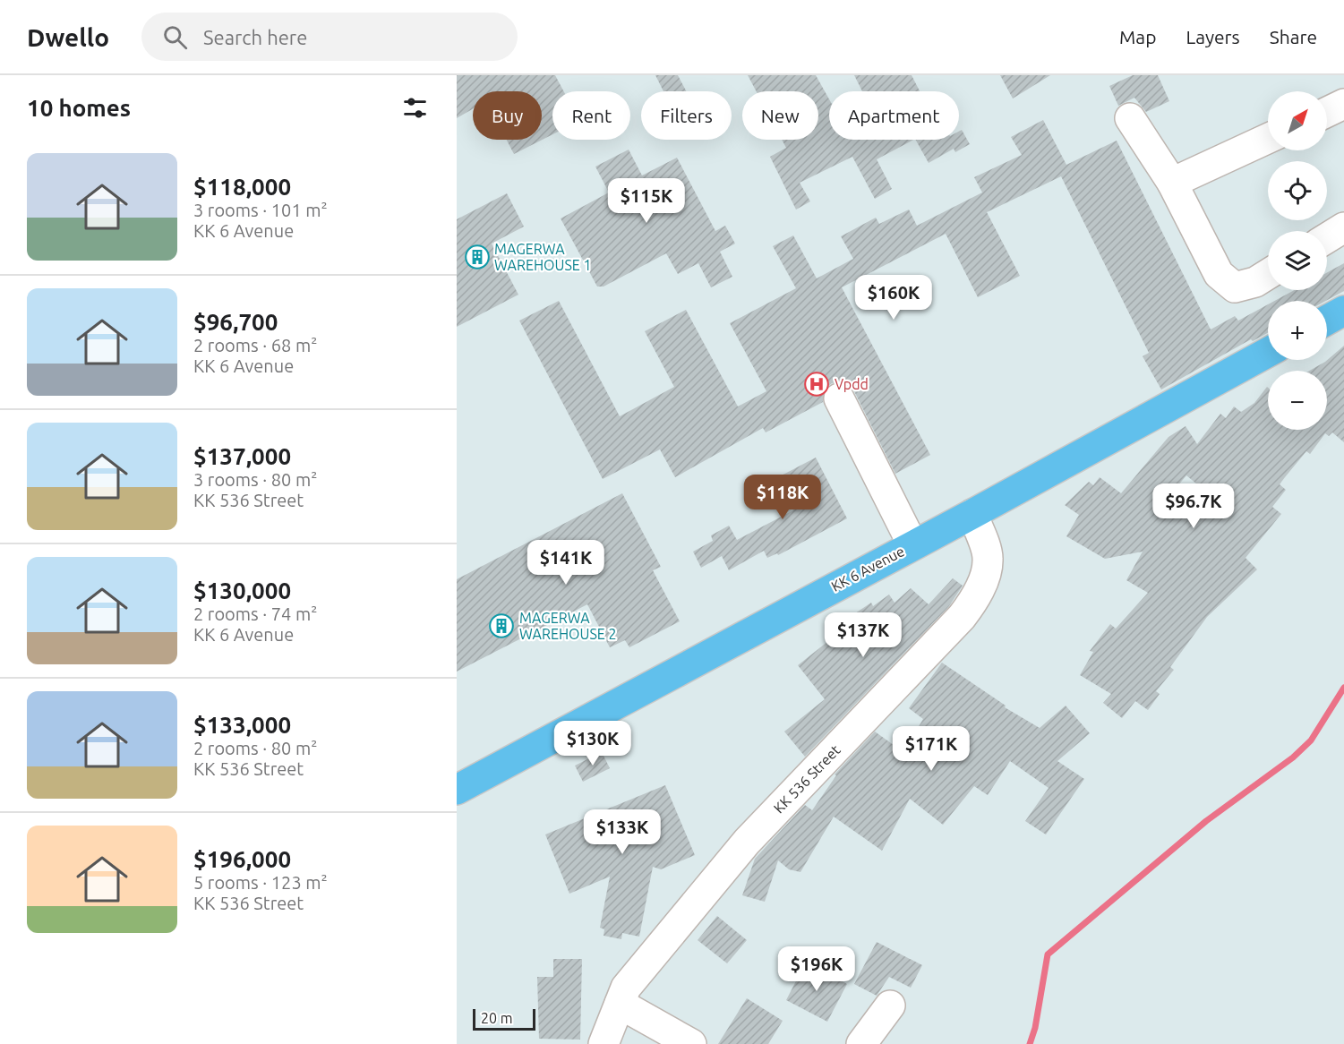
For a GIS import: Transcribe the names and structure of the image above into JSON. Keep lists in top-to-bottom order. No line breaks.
{"streets":{"main road":["KK 6 Avenue"],"street":["KK 536 Street"]},"crossings":[["KK 6 Avenue","KK 536 Street"]],"places":{"building":["MAGERWA WAREHOUSE 1","MAGERWA WAREHOUSE 2"],"hospital":["Vpdd"]},"scale_bar":"20 m","north":"top right","page":{"header":"Dwello","search":"Search here","nav":["Map","Layers","Share"],"heading":"10 homes","map_buttons":["+","−"],"chip":["Buy","Rent","Filters","New","Apartment"],"list":[{"name":"$118,000","note":"3 rooms · 101 m² · KK 6 Avenue"},{"name":"$96,700","note":"2 rooms · 68 m² · KK 6 Avenue"},{"name":"$137,000","note":"3 rooms · 80 m² · KK 536 Street"},{"name":"$130,000","note":"2 rooms · 74 m² · KK 6 Avenue"},{"name":"$133,000","note":"2 rooms · 80 m² · KK 536 Street"},{"name":"$196,000","note":"5 rooms · 123 m² · KK 536 Street"}],"price":["$115K","$160K","$118K","$96.7K","$141K","$137K","$130K","$171K","$133K","$196K"],"scale":"20 m"}}
